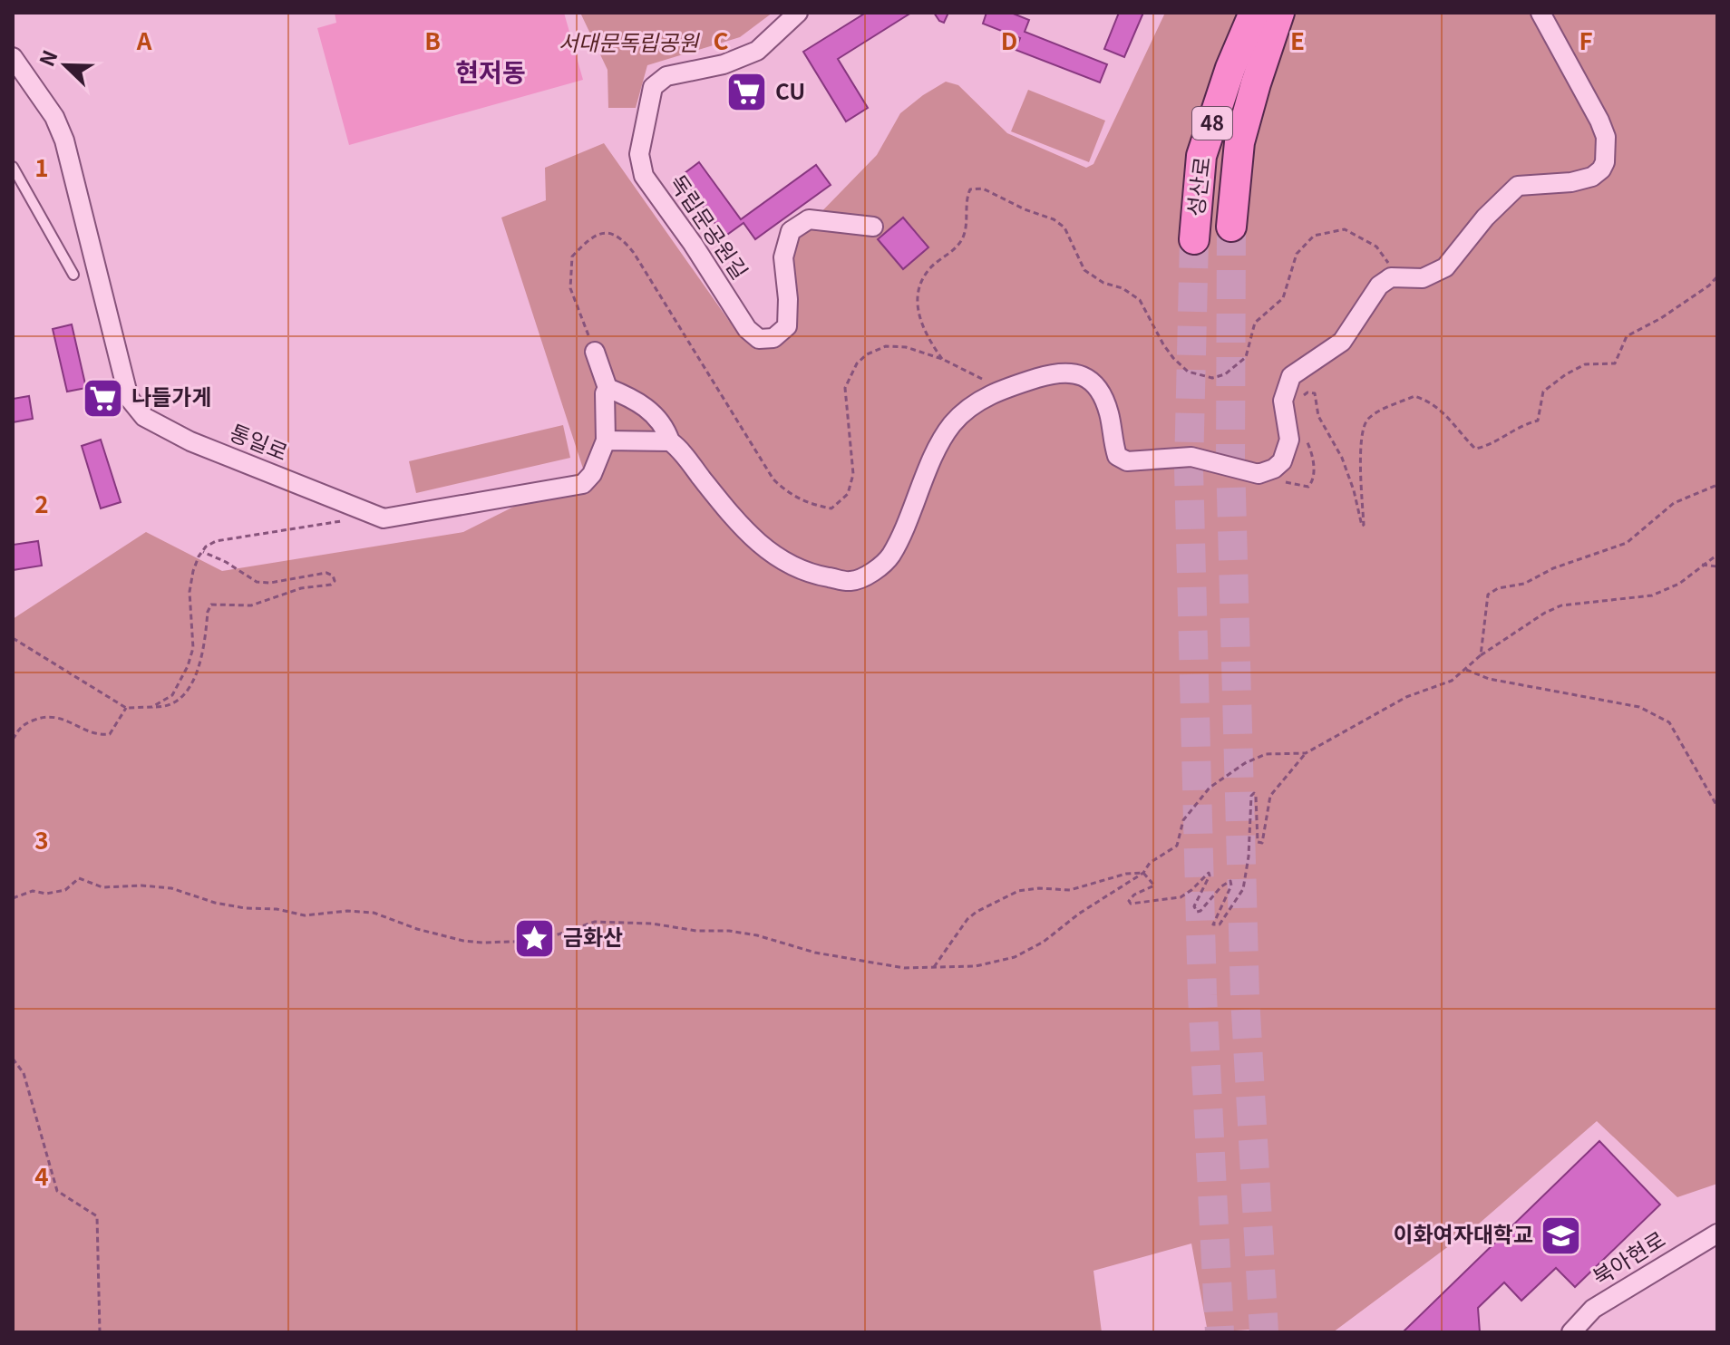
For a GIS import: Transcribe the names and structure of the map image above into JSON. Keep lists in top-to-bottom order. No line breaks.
{"streets":{"main road":["48","성산로"],"street":["독립문공원길","통일로","북아현로"]},"districts":["현저동"],"parks":["서대문독립공원"],"places":{"supermarket":["CU","나들가게"],"place":["금화산"],"school or university":["이화여자대학교"]},"north":"top left","grid":{"columns":["A","B","C","D","E","F"],"rows":["1","2","3","4"]}}
